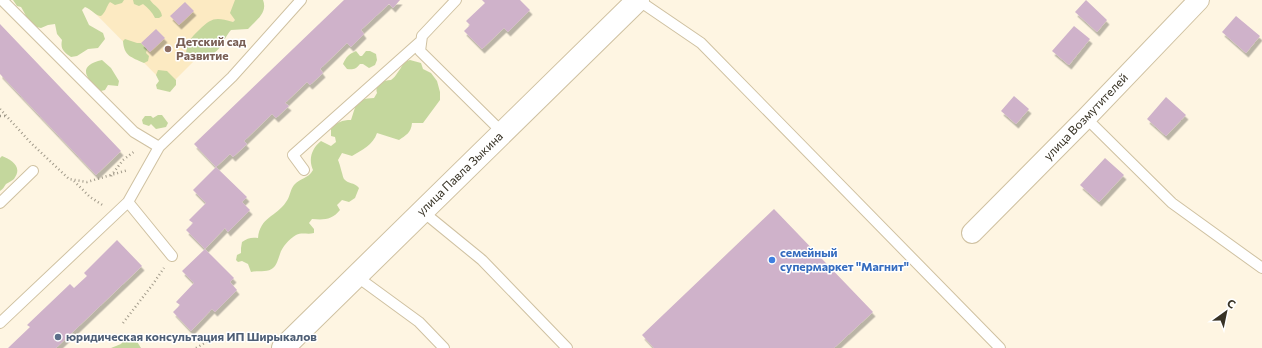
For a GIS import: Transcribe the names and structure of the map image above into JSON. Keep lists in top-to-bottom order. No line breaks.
{"streets":{"main road":["улица Павла Зыкина"],"street":["улица Возмутителей"]},"places":["Детский сад Развитие","семейный супермаркет \"Магнит\"","юридическая консультация ИП Ширыкалов"],"north":"top right"}
